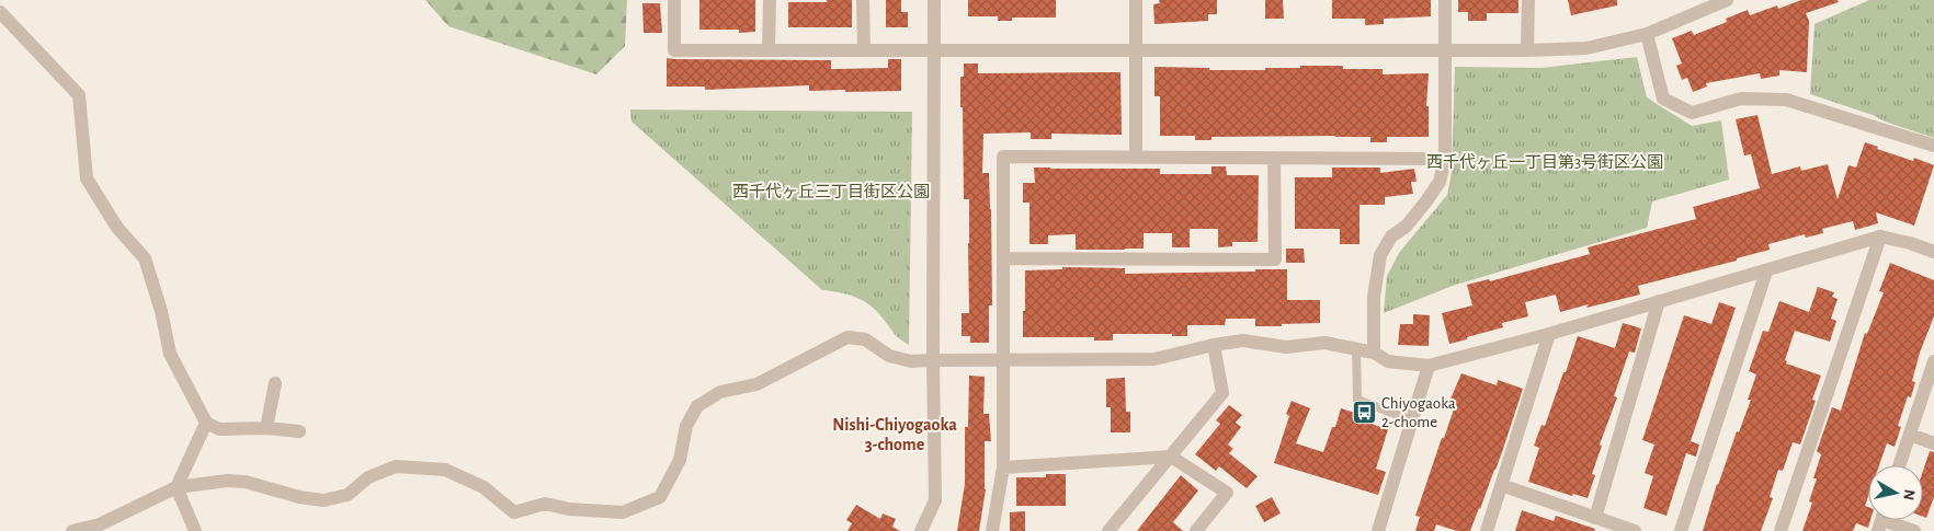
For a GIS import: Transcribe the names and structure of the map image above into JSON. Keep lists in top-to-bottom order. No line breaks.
{"districts":["Nishi-Chiyogaoka 3-chome"],"parks":["西千代ヶ丘一丁目第3号街区公園","西千代ヶ丘三丁目街区公園"],"places":{"bus stop":["Chiyogaoka 2-chome"]},"north":"right"}
